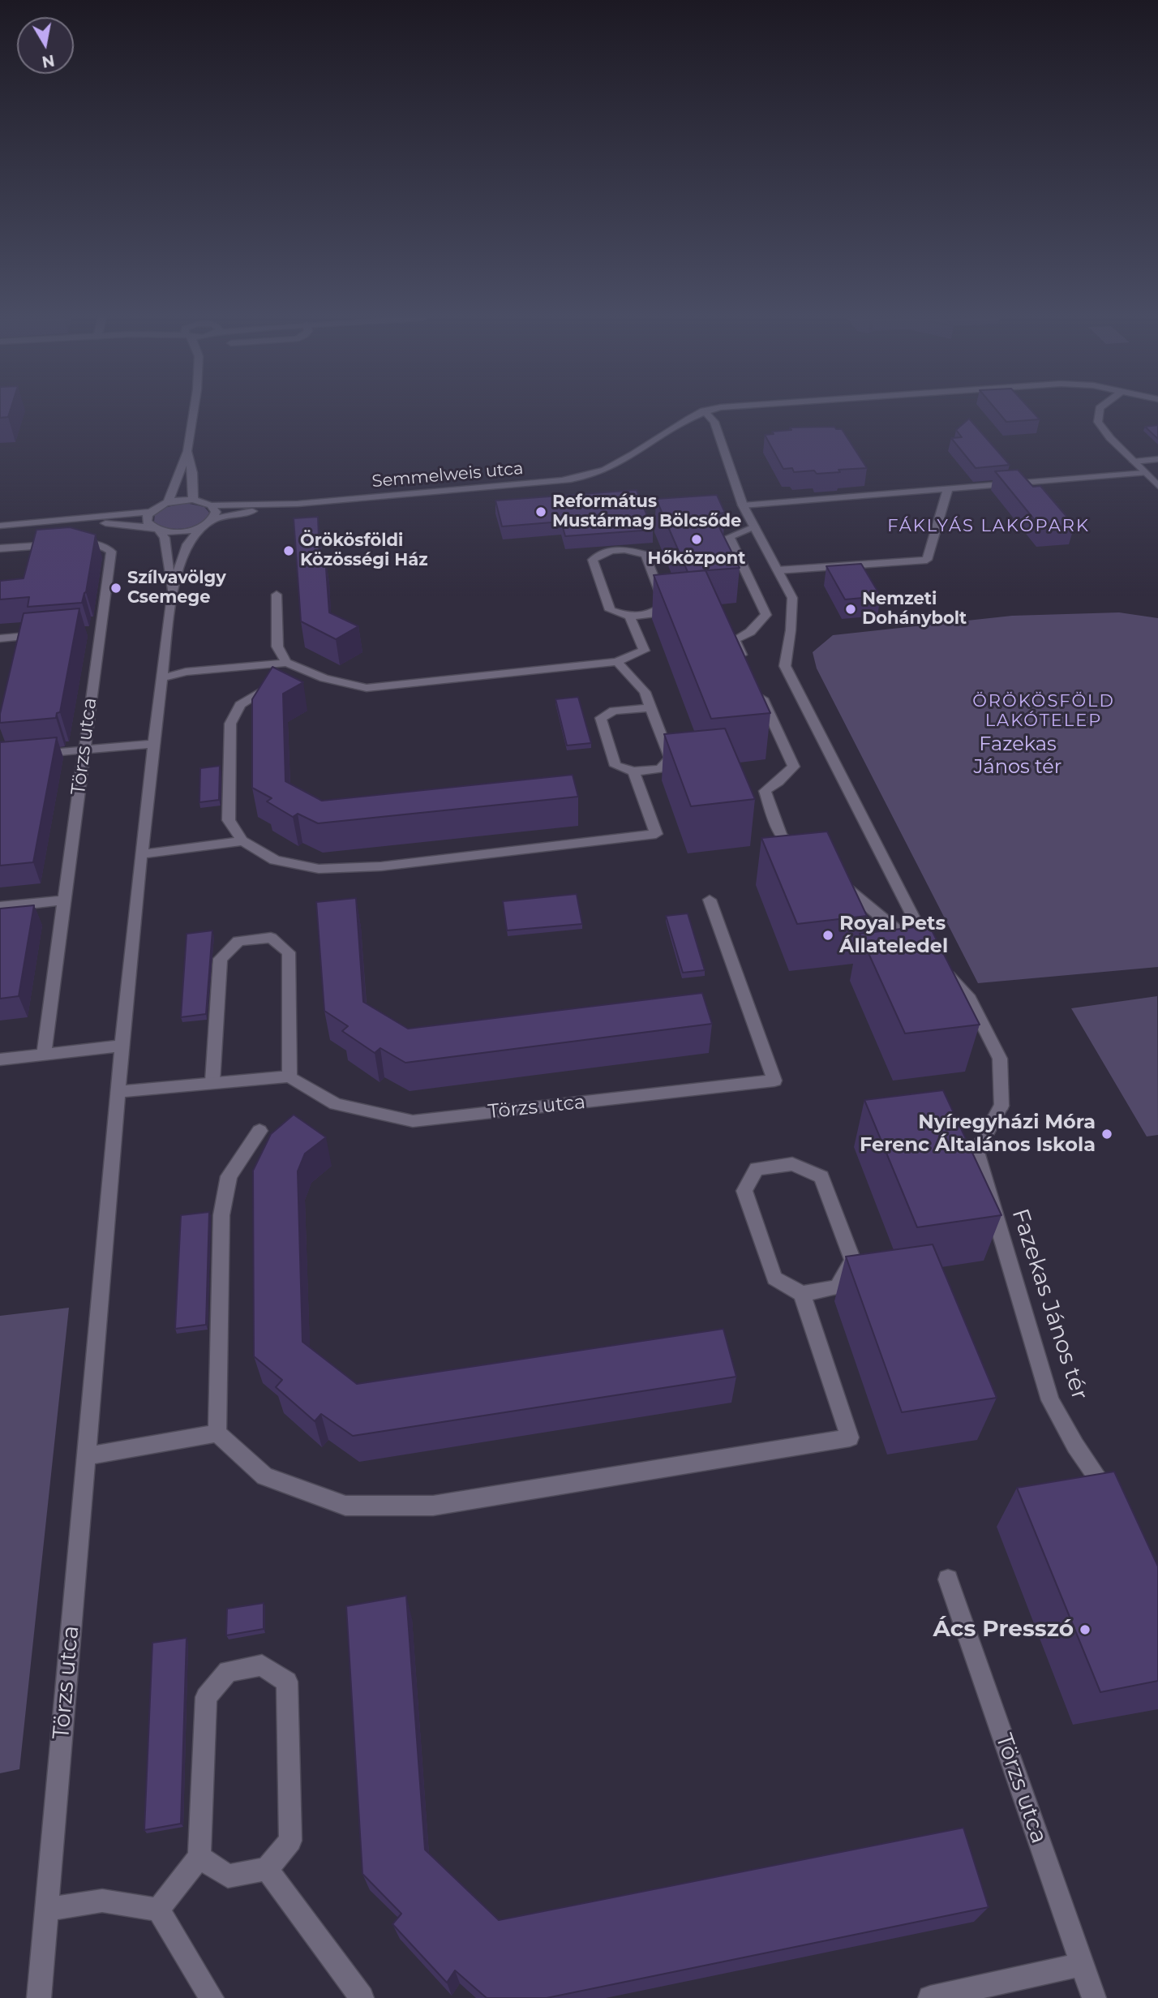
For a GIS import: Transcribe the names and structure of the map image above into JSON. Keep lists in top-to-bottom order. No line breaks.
{"streets":{"street":["Semmelweis utca","Törzs utca","Fazekas János tér"]},"districts":["FÁKLYÁS LAKÓPARK","ÖRÖKÖSFÖLD LAKÓTELEP"],"parks":["Fazekas János tér"],"places":["Református Mustármag Bölcsőde","Hőközpont","Örökösföldi Közösségi Ház","Szílvavölgy Csemege","Nemzeti Dohánybolt","Royal Pets Állateledel","Nyíregyházi Móra Ferenc Általános Iskola","Ács Presszó"],"north":"bottom"}
